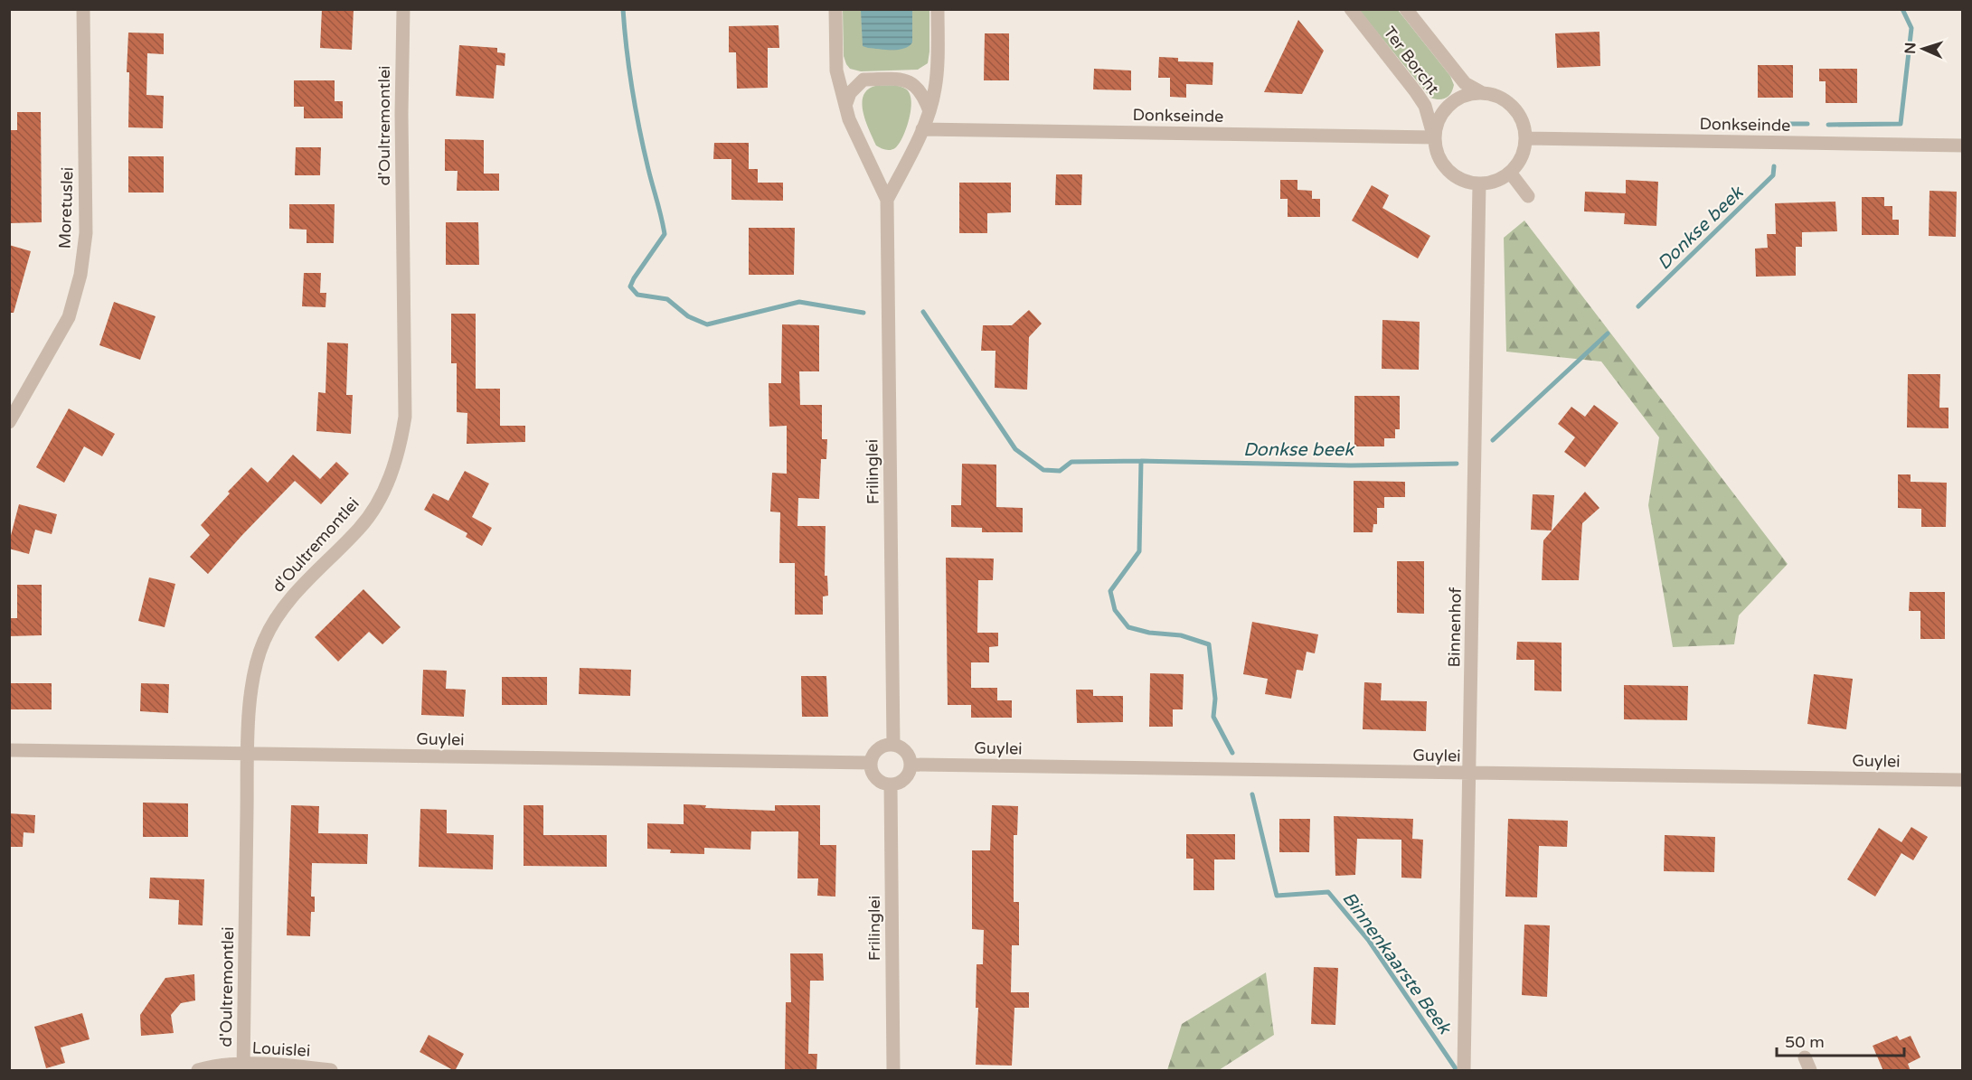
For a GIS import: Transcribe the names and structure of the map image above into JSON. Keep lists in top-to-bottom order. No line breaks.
{"streets":{"street":["Ter Borcht","Donkseinde","d'Oultremontlei","Moretuslei","Frilinglei","Binnenhof","Guylei","Louislei"]},"crossings":[["Ter Borcht","Donkseinde"],["Ter Borcht","Binnenhof"],["Donkseinde","Frilinglei"],["Donkseinde","Binnenhof"],["d'Oultremontlei","Guylei"],["d'Oultremontlei","Louislei"],["Frilinglei","Guylei"],["Binnenhof","Guylei"]],"water":["Donkse beek","Binnenkaarste Beek"],"scale_bar":"50 m","north":"left"}
